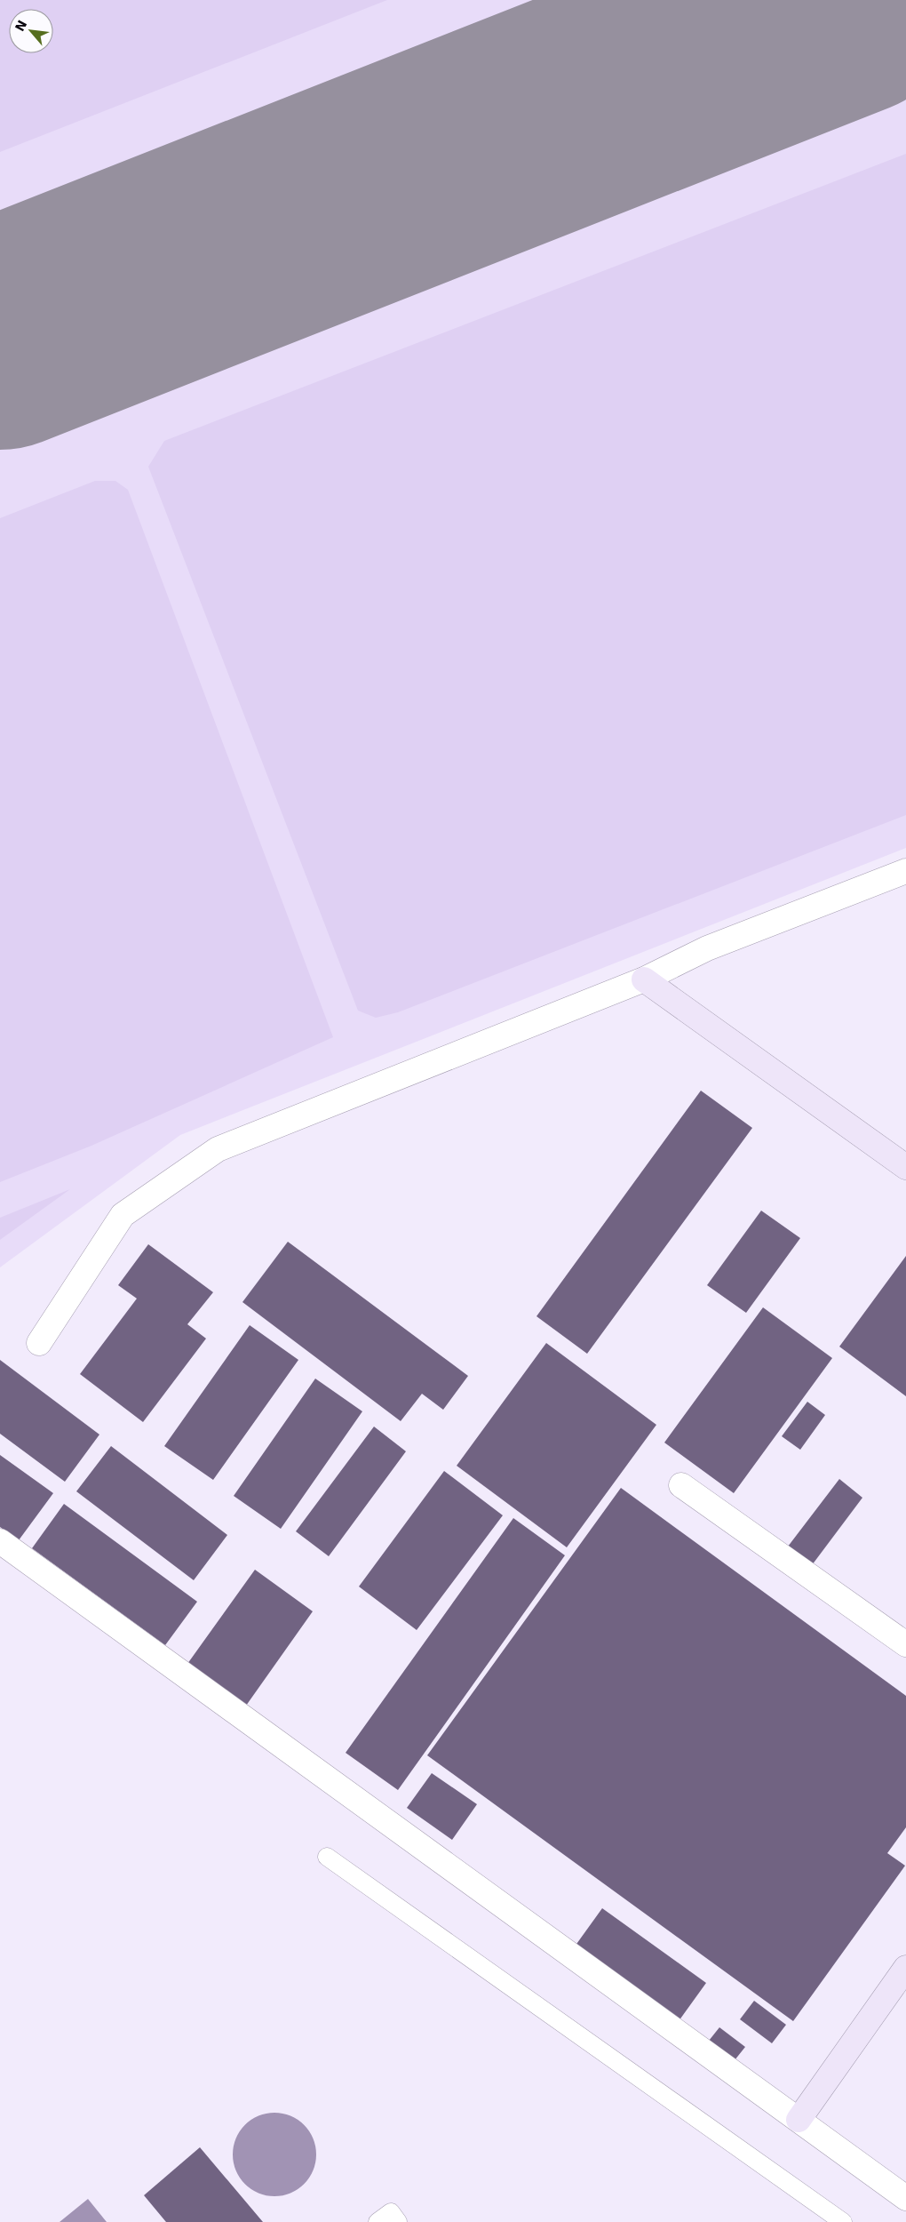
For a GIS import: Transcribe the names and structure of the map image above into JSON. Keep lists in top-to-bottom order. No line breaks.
{"north":"top left"}
